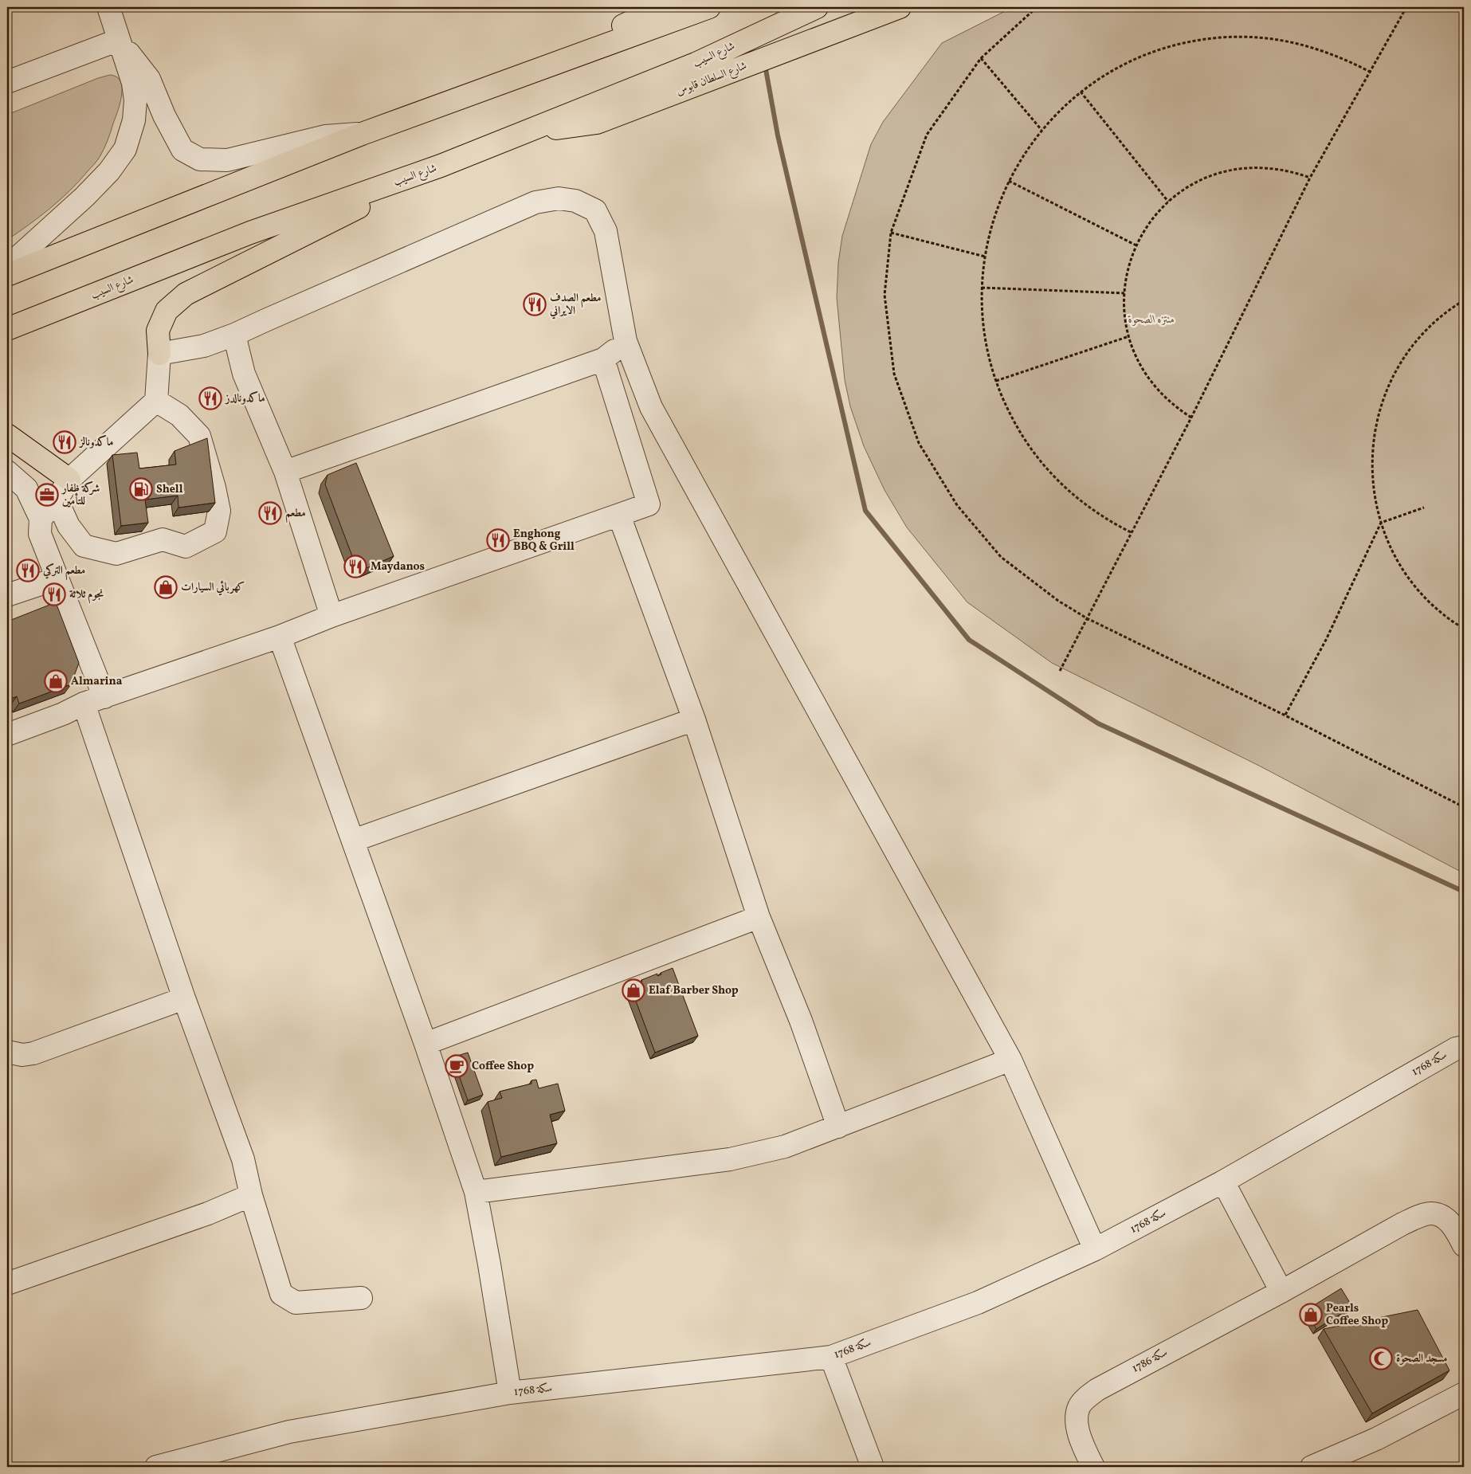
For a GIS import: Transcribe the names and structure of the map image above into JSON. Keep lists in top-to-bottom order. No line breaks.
{"streets":{"highway":["شارع السيب","شارع السلطان قابوس"],"street":["سكة 1768","سكة 1786"]},"crossings":[["شارع السيب","شارع السلطان قابوس"]],"parks":["منتزه الصحوة"],"places":{"restaurant":["مطعم الصدف الايراني","ماكدونالدز","ماكدونالز","مطعم","Enghong BBQ & Grill","Maydanos","مطعم التركي","نجوم ثلاثة"],"fuel station":["Shell"],"office":["شركة ظفار للتأمين"],"shop":["كهربائي السيارات","Almarina","Elaf Barber Shop","Pearls Coffee Shop"],"cafe":["Coffee Shop"],"mosque":["مسجد الصحوة"]}}
